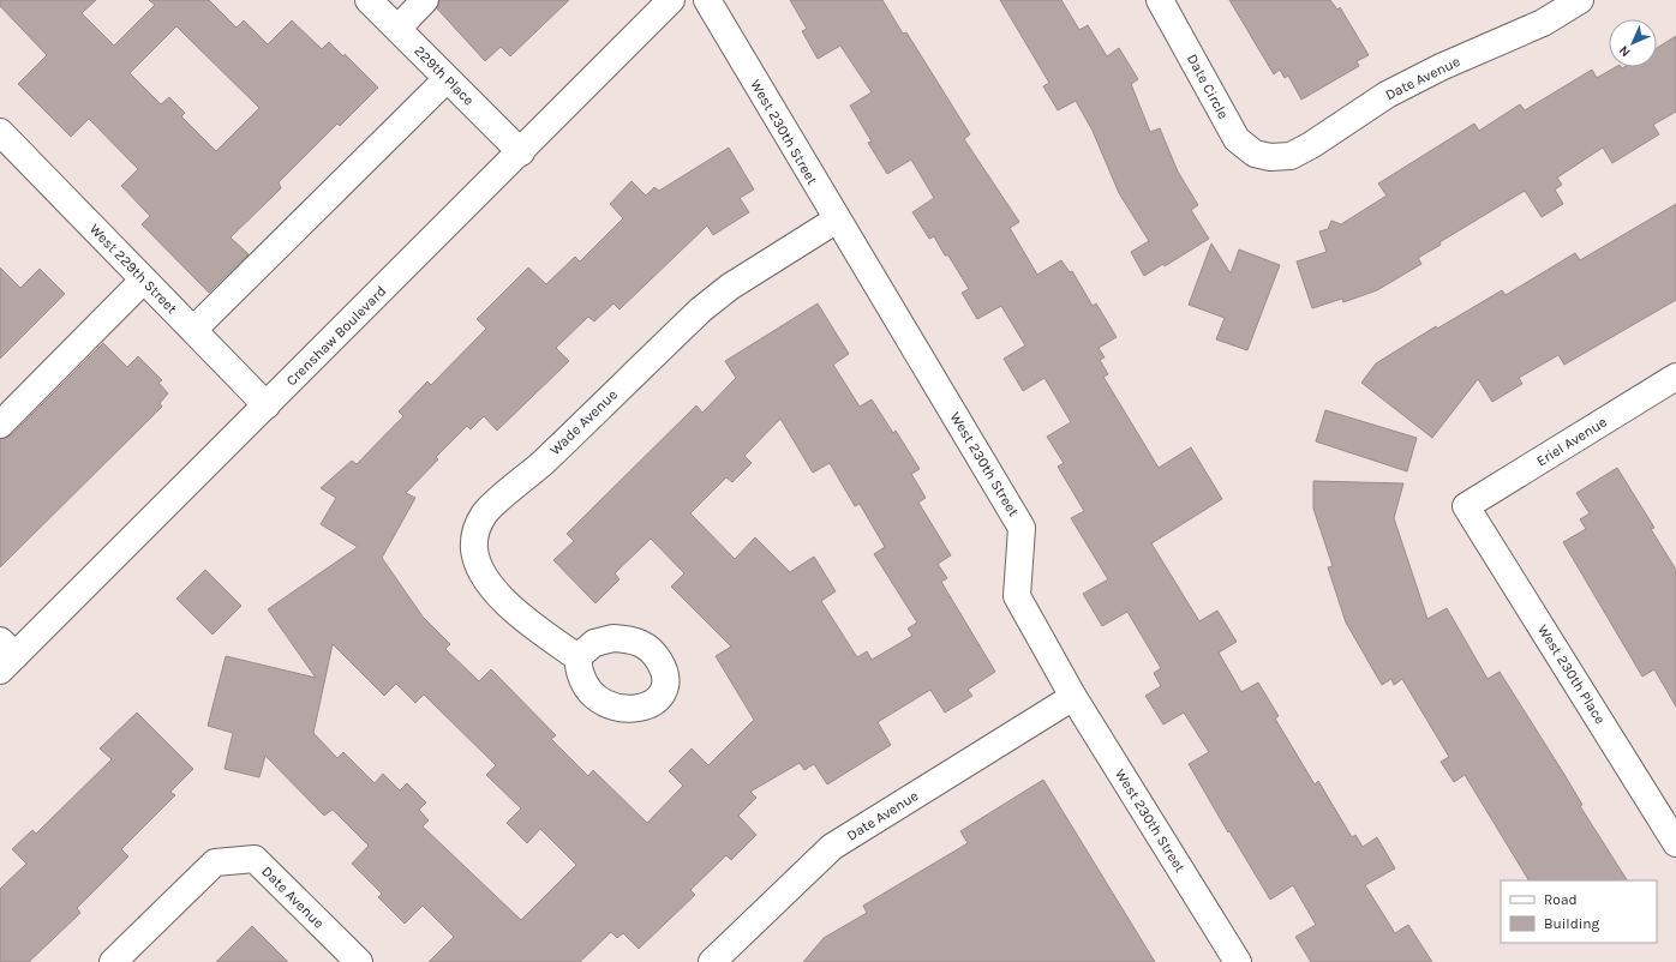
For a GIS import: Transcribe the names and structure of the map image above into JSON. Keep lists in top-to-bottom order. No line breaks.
{"streets":{"street":["229th Place","Date Avenue","Date Circle","West 230th Street","West 229th Street","Crenshaw Boulevard","Wade Avenue","Eriel Avenue","West 230th Place"]},"crossings":[["229th Place","Crenshaw Boulevard"],["Date Avenue","Date Circle"],["Date Avenue","West 230th Street"],["West 230th Street","Wade Avenue"],["West 229th Street","Crenshaw Boulevard"],["Eriel Avenue","West 230th Place"]],"legend":["Road","Building"],"north":"bottom left"}
